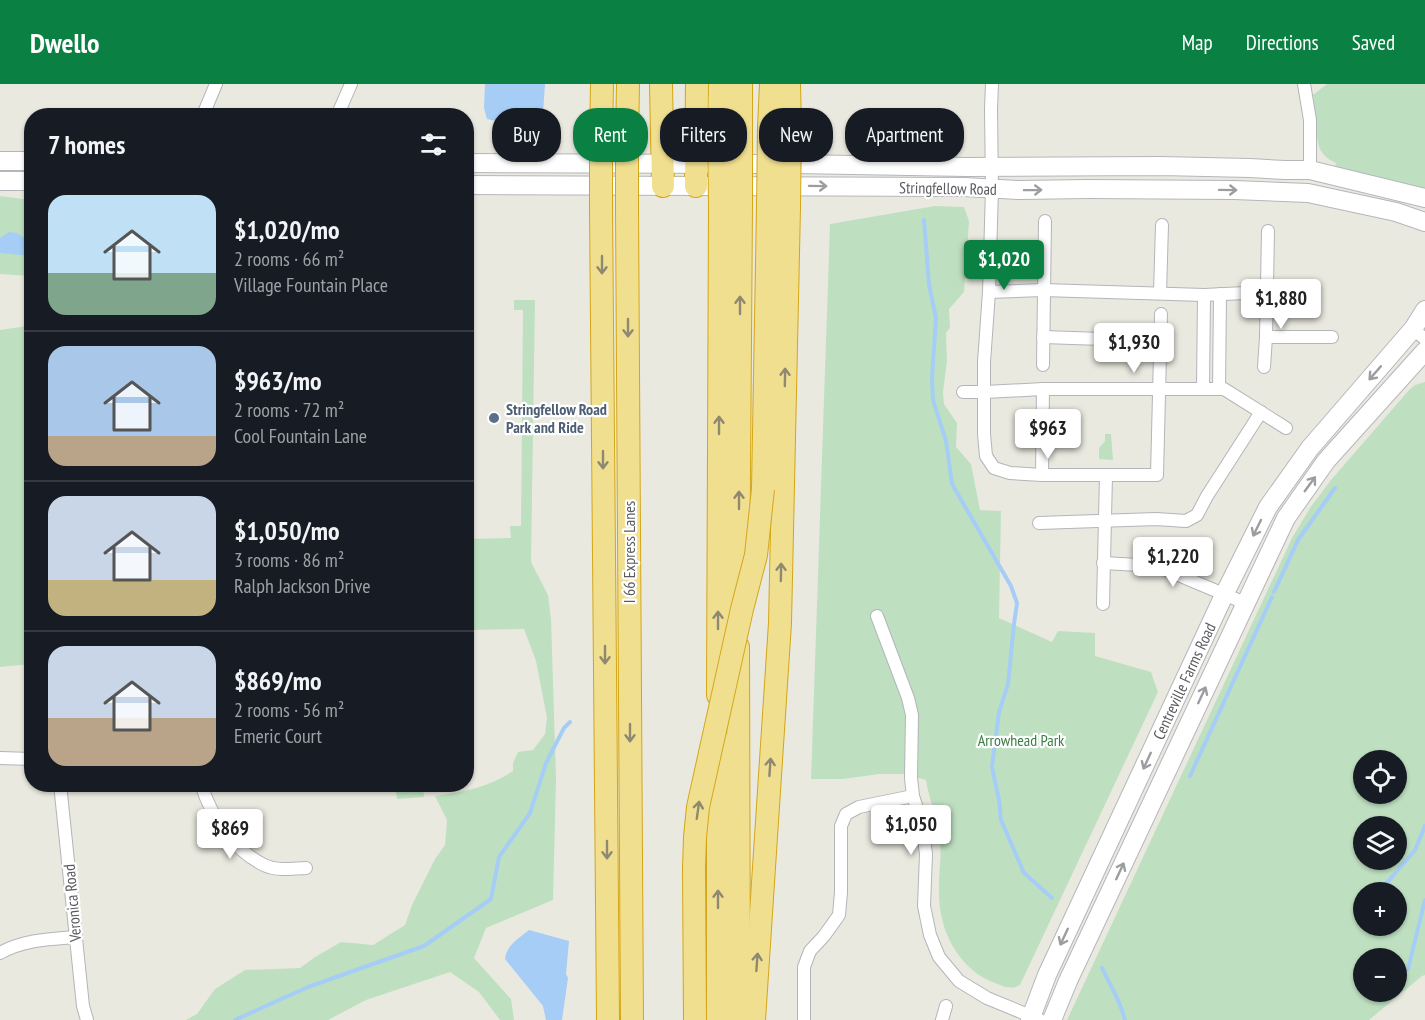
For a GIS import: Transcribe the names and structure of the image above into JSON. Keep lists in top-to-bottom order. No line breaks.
{"streets":{"highway":["I 66 Express Lanes"],"main road":["Stringfellow Road","Centreville Farms Road"],"street":["Veronica Road"]},"parks":["Arrowhead Park"],"places":["Stringfellow Road Park and Ride"],"page":{"header":"Dwello","nav":["Map","Directions","Saved"],"chip":["Buy","Rent","Filters","New","Apartment"],"heading":"7 homes","list":[{"name":"$1,020/mo","note":"2 rooms · 66 m² · Village Fountain Place"},{"name":"$963/mo","note":"2 rooms · 72 m² · Cool Fountain Lane"},{"name":"$1,050/mo","note":"3 rooms · 86 m² · Ralph Jackson Drive"},{"name":"$869/mo","note":"2 rooms · 56 m² · Emeric Court"}],"price":["$1,020","$1,880","$1,930","$963","$1,220","$1,050","$869"],"map_buttons":["+","−"]}}
